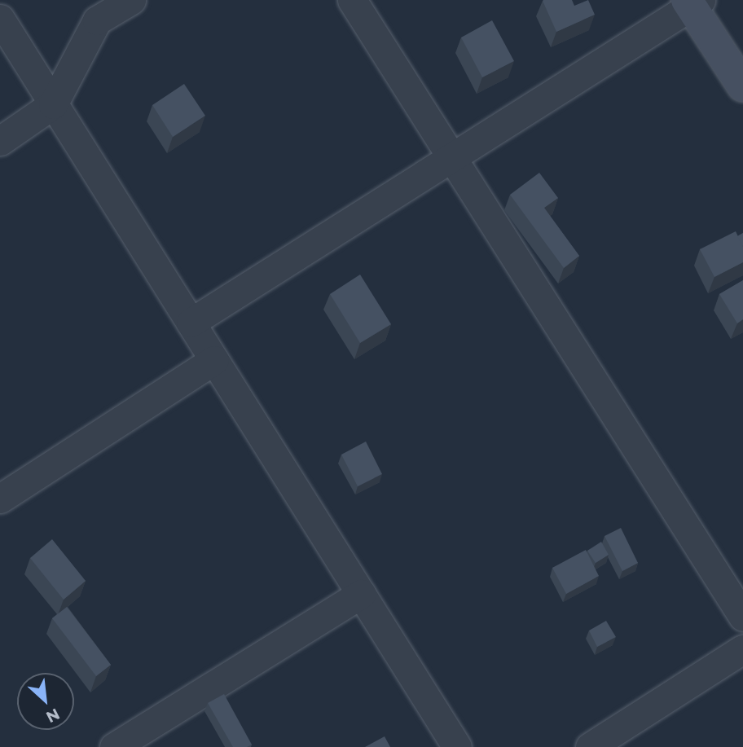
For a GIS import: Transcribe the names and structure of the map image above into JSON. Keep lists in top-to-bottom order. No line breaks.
{"north":"bottom right"}
